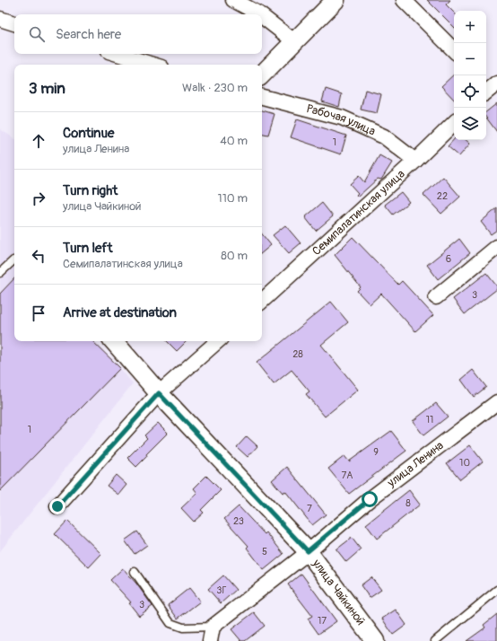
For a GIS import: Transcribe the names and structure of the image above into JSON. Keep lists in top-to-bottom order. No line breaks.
{"streets":{"street":["Рабочая улица","Семипалатинская улица","улица Ленина","улица Чайкиной"]},"crossings":[["Рабочая улица","Семипалатинская улица"],["улица Ленина","улица Чайкиной"]],"house_numbers":["1","22","6","3","28","11","1","9","10","7А","8","7","23","5","3Г","3","17"],"page":{"map_buttons":["+","−"],"search":"Search here","heading":["3 min","Walk · 230 m"],"list":[["Continue","улица Ленина","40 m"],["Turn right","улица Чайкиной","110 m"],["Turn left","Семипалатинская улица","80 m"],"Arrive at destination"]}}
